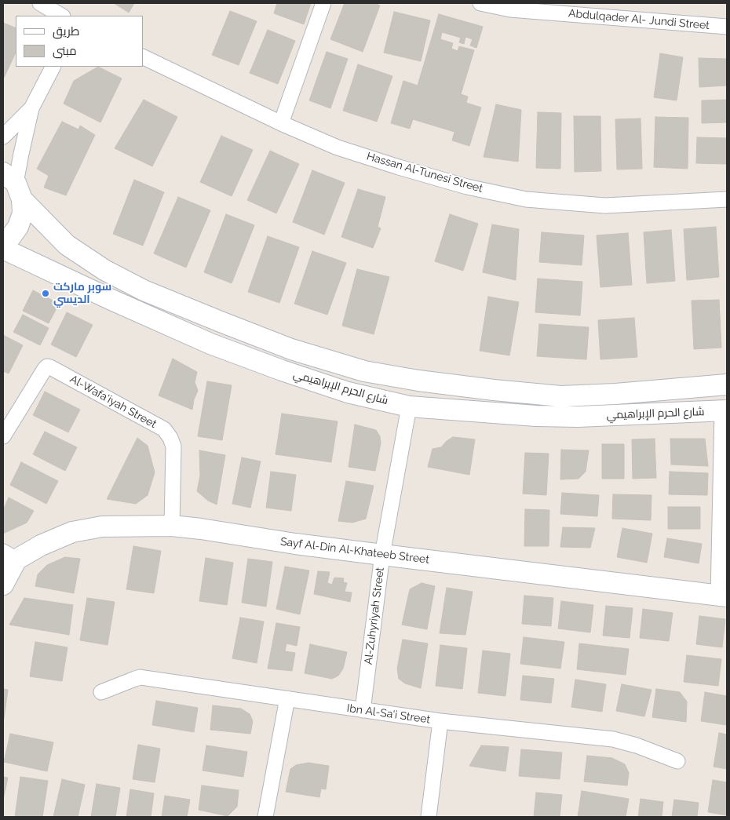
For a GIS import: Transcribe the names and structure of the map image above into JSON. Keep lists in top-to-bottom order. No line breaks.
{"streets":{"street":["Abdulqader Al- Jundi Street","Hassan Al-Tunesi Street","شارع الحرم الإبراهيمي","Al-Wafa'iyah Street","Sayf Al-Din Al-Khateeb Street","Al-Zuhyriyah Street","Ibn Al-Sa'i Street"]},"crossings":[["شارع الحرم الإبراهيمي","Al-Zuhyriyah Street"],["Al-Wafa'iyah Street","Sayf Al-Din Al-Khateeb Street"],["Sayf Al-Din Al-Khateeb Street","Al-Zuhyriyah Street"],["Al-Zuhyriyah Street","Ibn Al-Sa'i Street"]],"places":["سوبر ماركت الديسي"],"legend":["طريق","مبنى"]}
